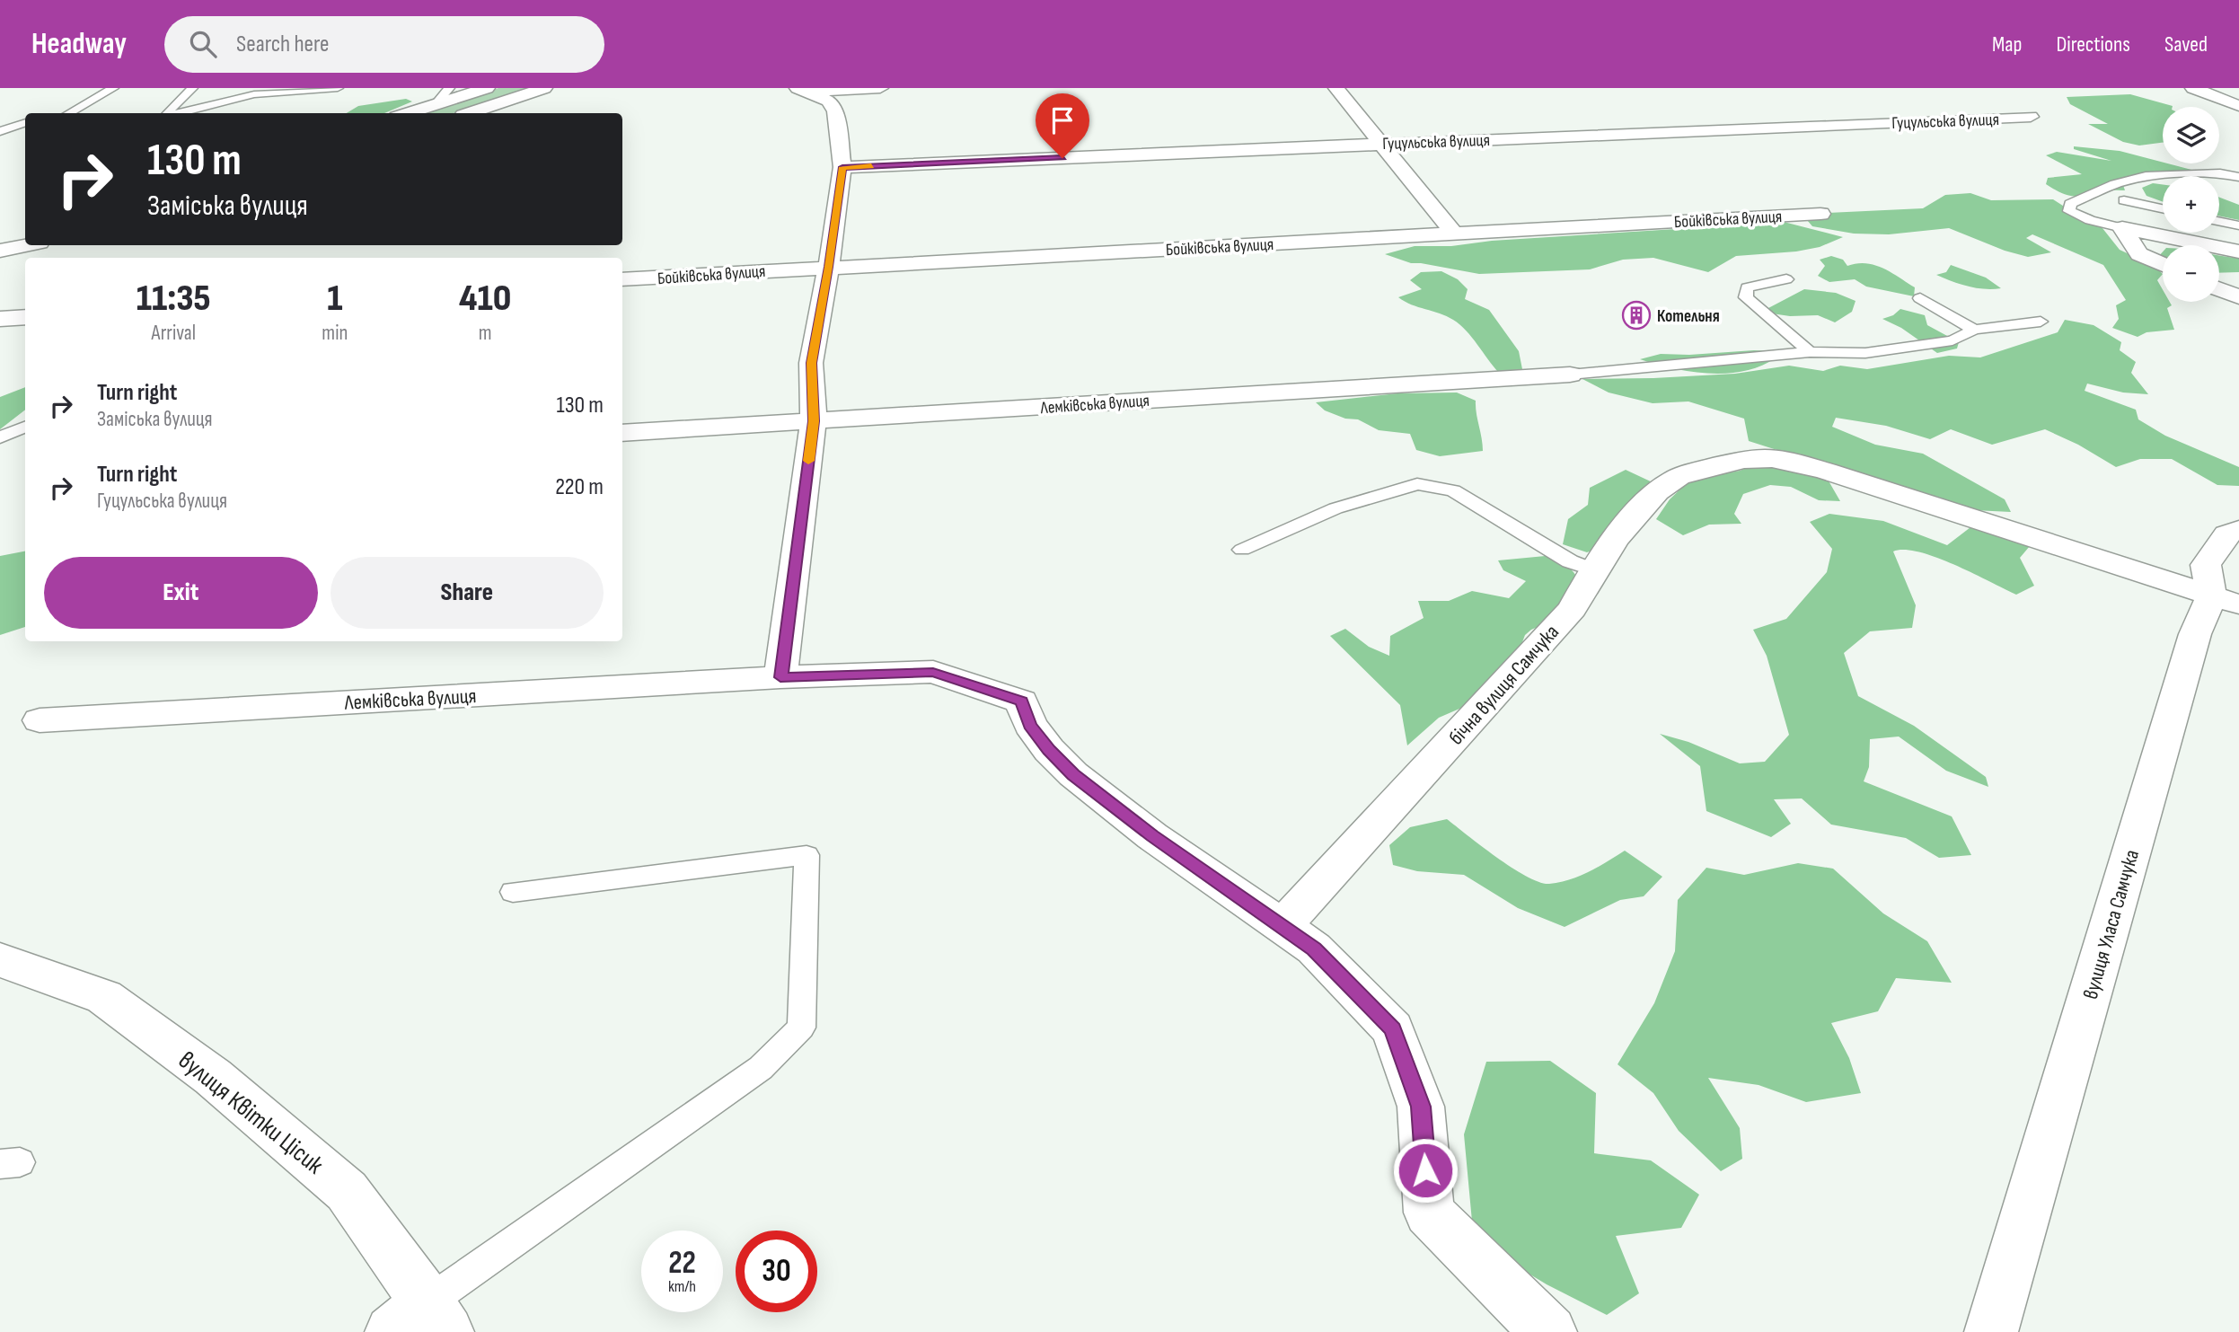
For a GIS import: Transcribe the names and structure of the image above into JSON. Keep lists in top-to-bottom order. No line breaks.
{"streets":{"street":["Гуцульська вулиця","Бойківська вулиця","Лемківська вулиця","бічна вулиця Самчука","вулиця Уласа Самчука","вулиця Квітки Цісик"]},"crossings":[["Лемківська вулиця","бічна вулиця Самчука"],["бічна вулиця Самчука","вулиця Уласа Самчука"]],"places":{"building":["Котельня"]},"page":{"header":"Headway","search":"Search here","nav":["Map","Directions","Saved"],"map_buttons":["+","−"],"turn":["130 m","Заміська вулиця"],"eta":["11:35","Arrival","1","min","410","m"],"list":[{"name":"Turn right","note":"Заміська вулиця","value":"130 m"},{"name":"Turn right","note":"Гуцульська вулиця","value":"220 m"}],"buttons":["Exit","Share"],"speed":"22 km/h","limit":"30"}}
